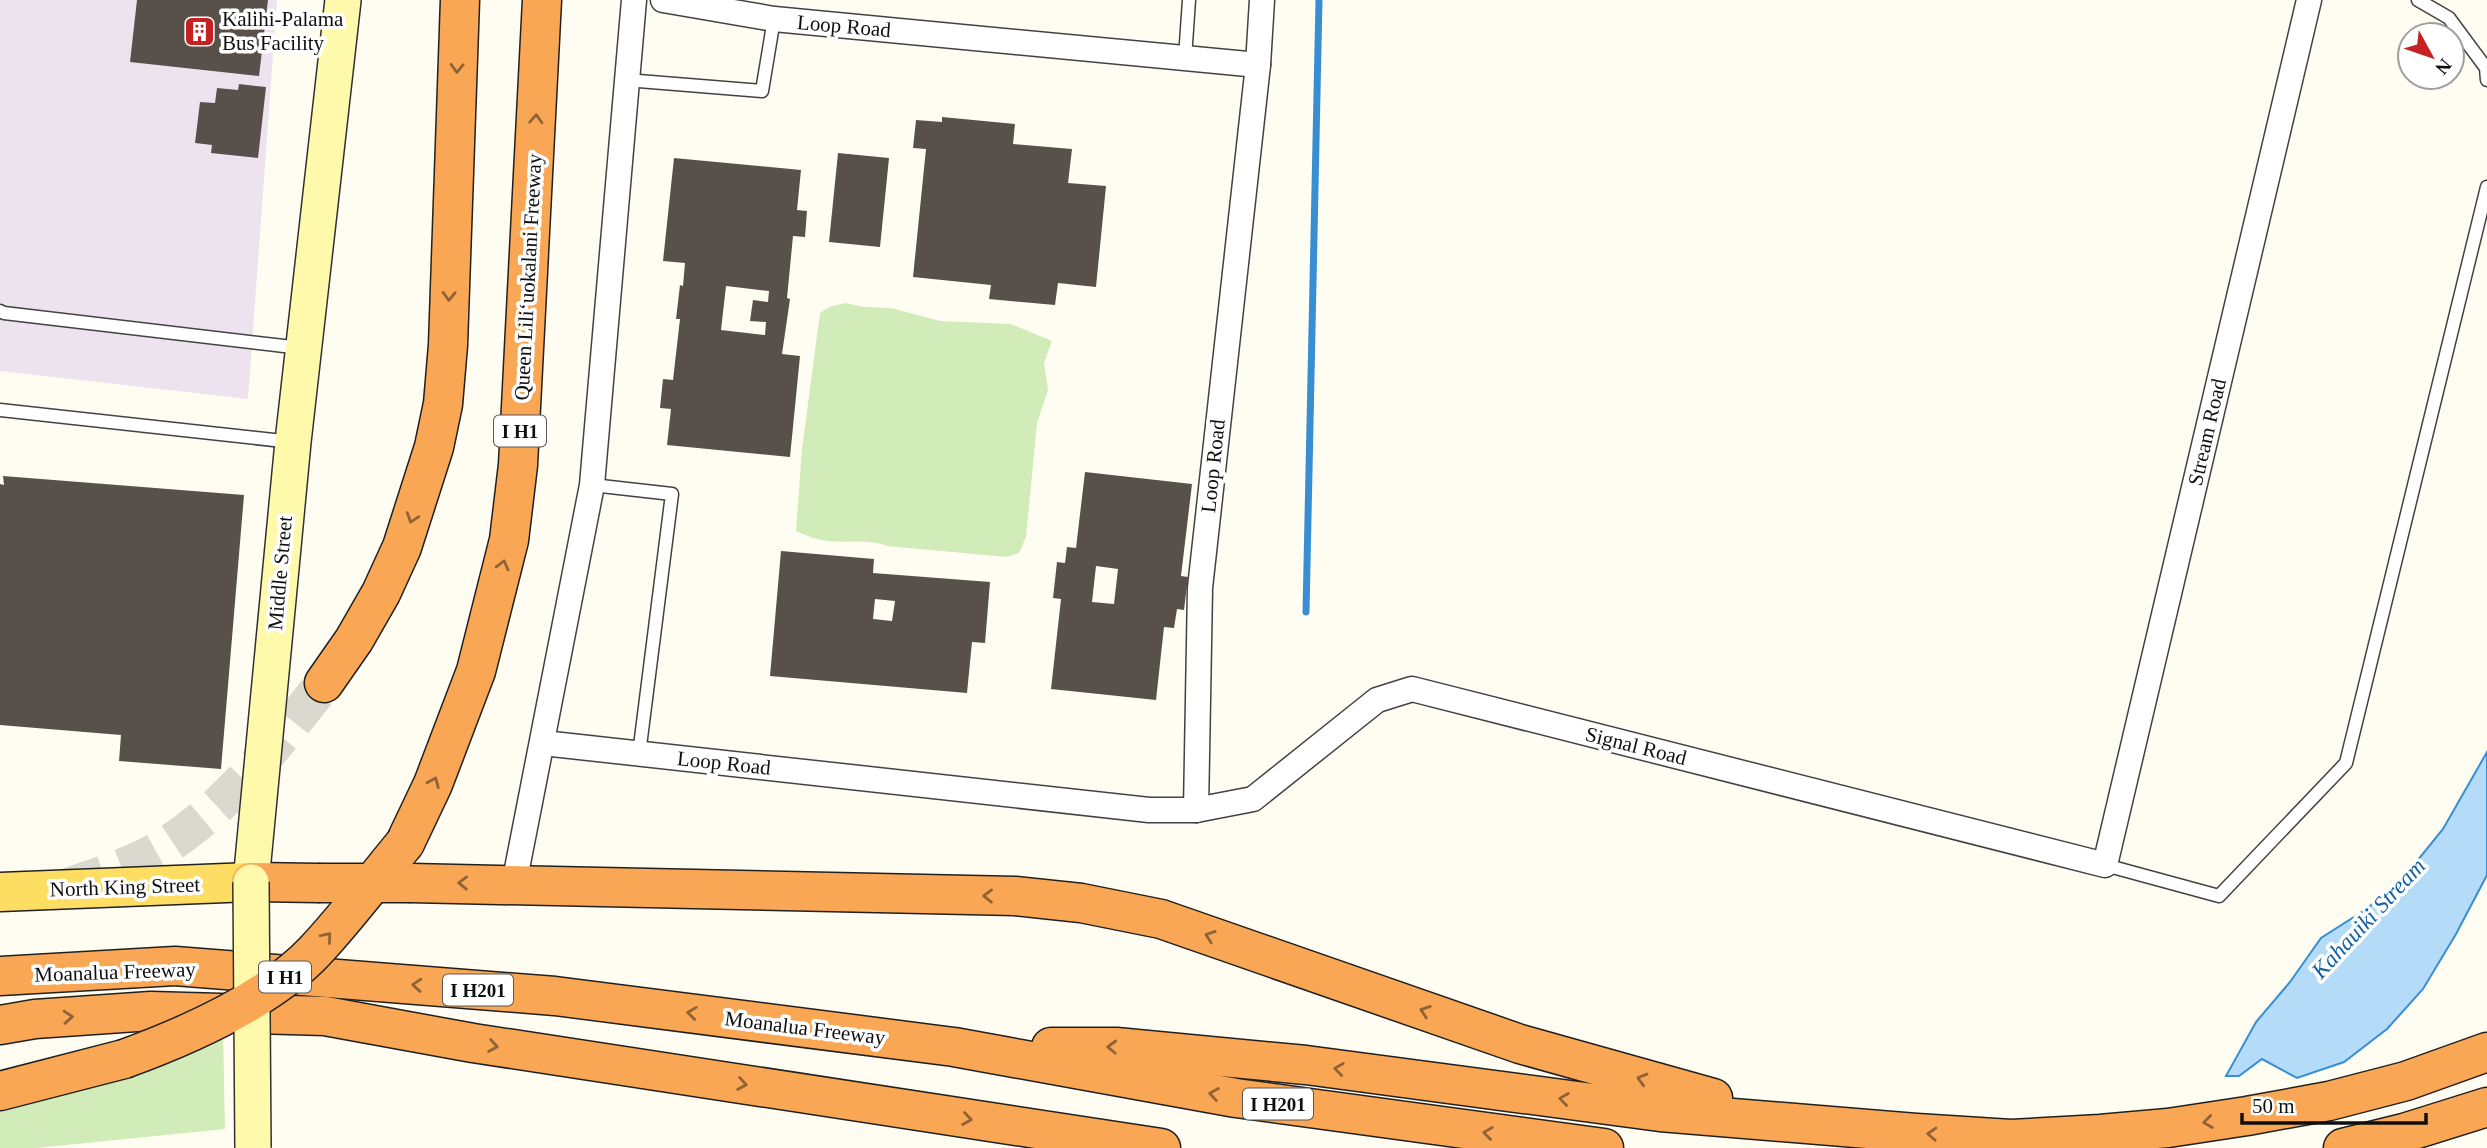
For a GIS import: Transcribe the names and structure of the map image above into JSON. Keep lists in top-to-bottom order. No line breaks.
{"streets":{"highway":["Queen Liliʻuokalani Freeway","I H1","Moanalua Freeway","I H201"],"main road":["Middle Street","North King Street"],"street":["Loop Road","Stream Road","Signal Road"]},"crossings":[["Loop Road","Signal Road"],["Stream Road","Signal Road"],["Middle Street","North King Street"]],"water":["Kahauiki Stream"],"places":{"building":["Kalihi-Palama Bus Facility"]},"scale_bar":"50 m","north":"bottom right"}
